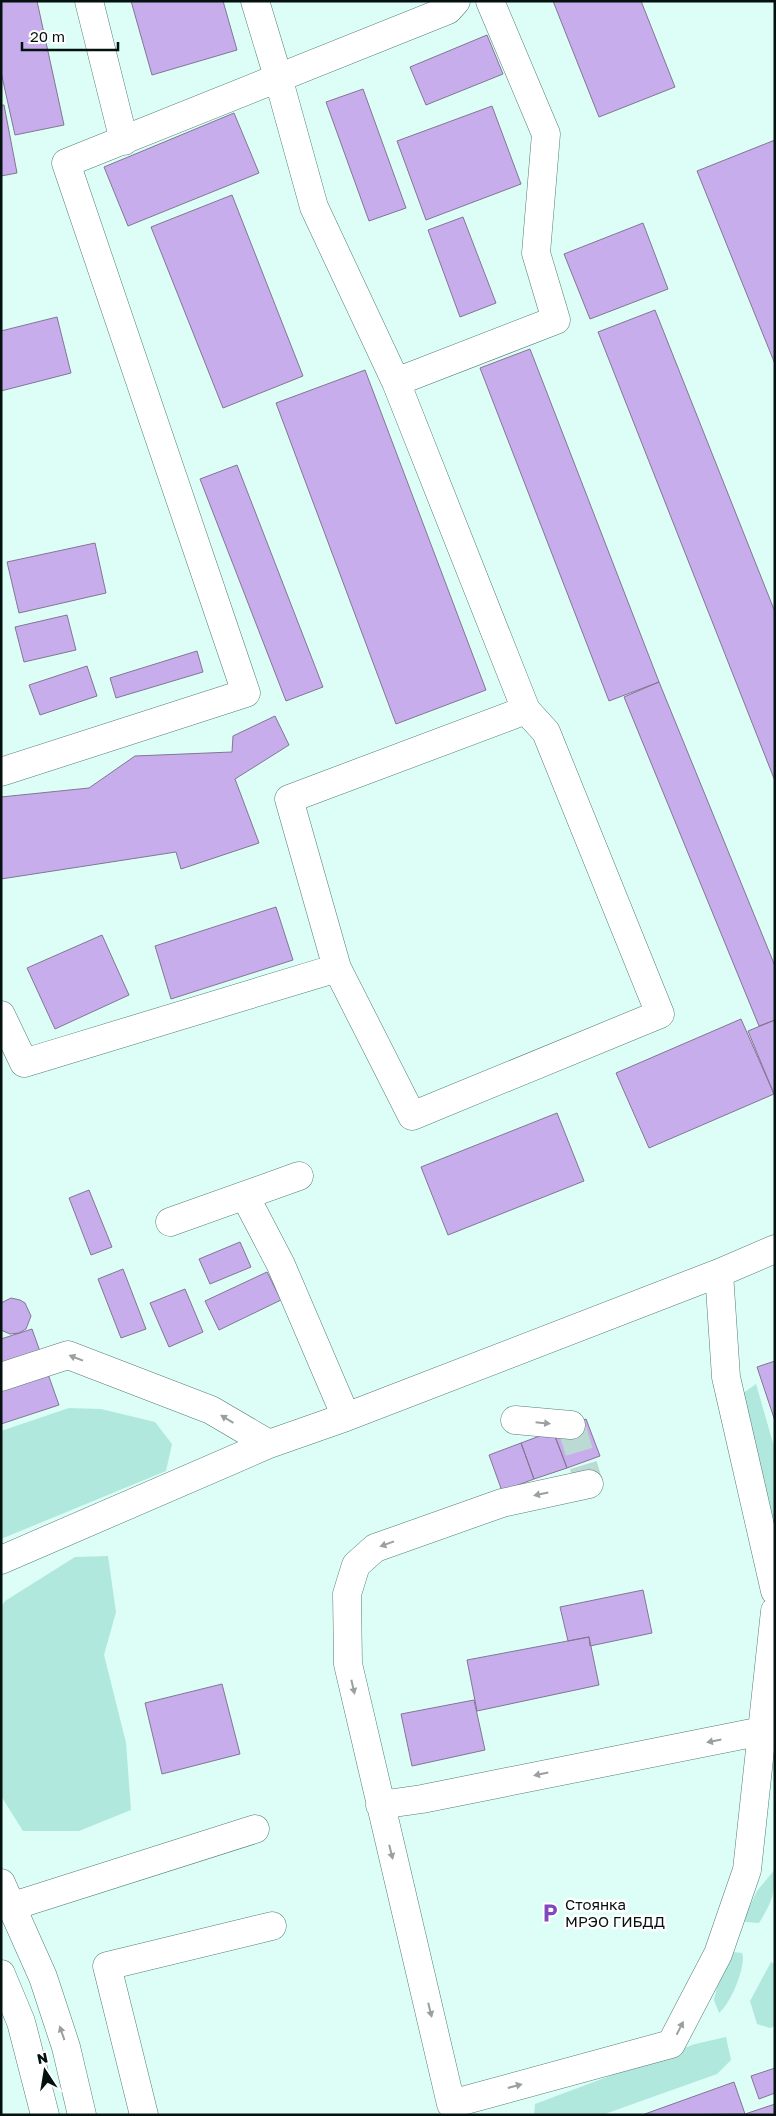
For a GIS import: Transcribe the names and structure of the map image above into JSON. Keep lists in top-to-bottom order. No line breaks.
{"places":{"parking":["Стоянка МРЭО ГИБДД"]},"scale_bar":"20 m","north":"top"}
